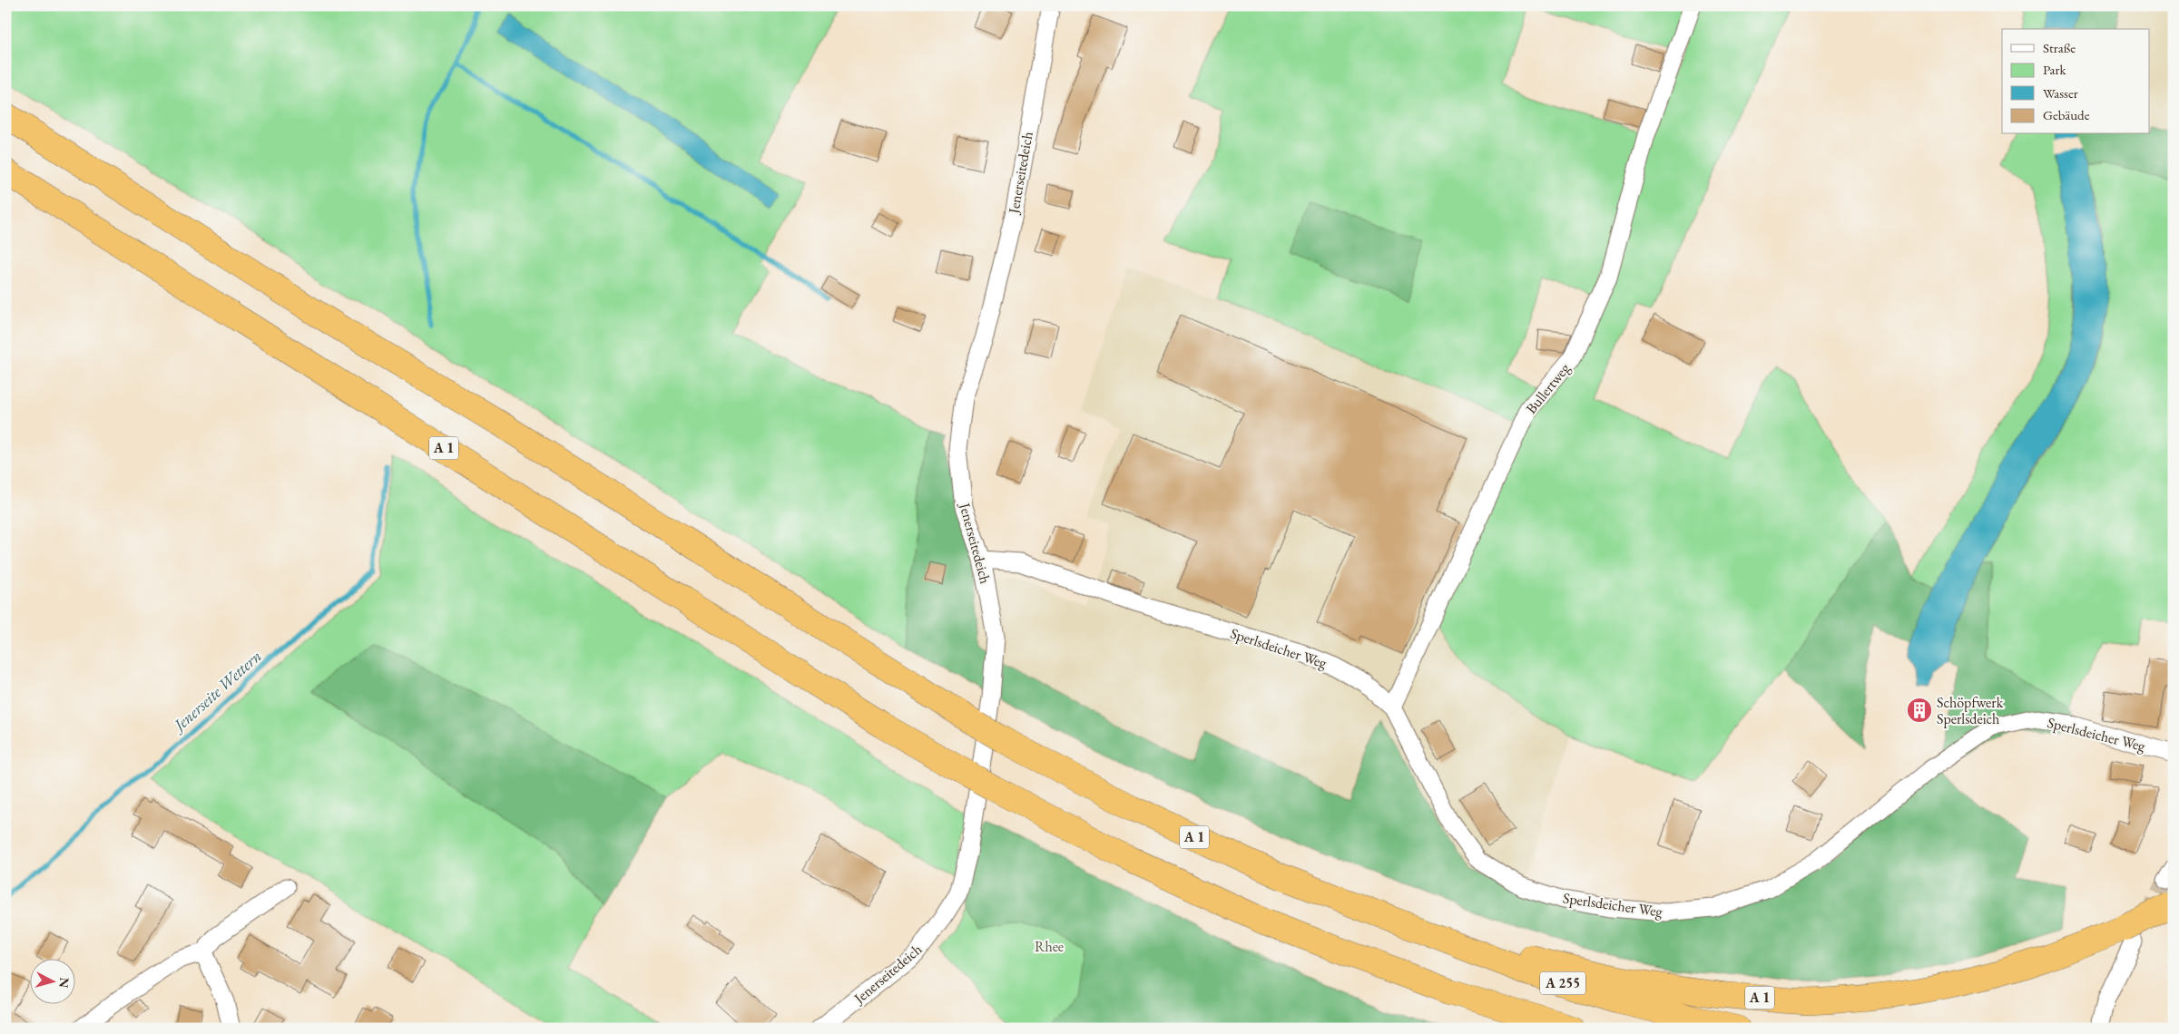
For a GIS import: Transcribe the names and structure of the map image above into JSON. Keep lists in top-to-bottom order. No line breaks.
{"streets":{"highway":["A 1","A 255"],"street":["Jenerseitedeich","Bullertweg","Sperlsdeicher Weg"]},"crossings":[["Jenerseitedeich","Sperlsdeicher Weg"],["Bullertweg","Sperlsdeicher Weg"],["A 1","A 255"]],"water":["Jenerseite Wettern"],"parks":["Rhee"],"places":{"building":["Schöpfwerk Sperlsdeich"]},"legend":["Straße","Park","Wasser","Gebäude"],"north":"right"}
